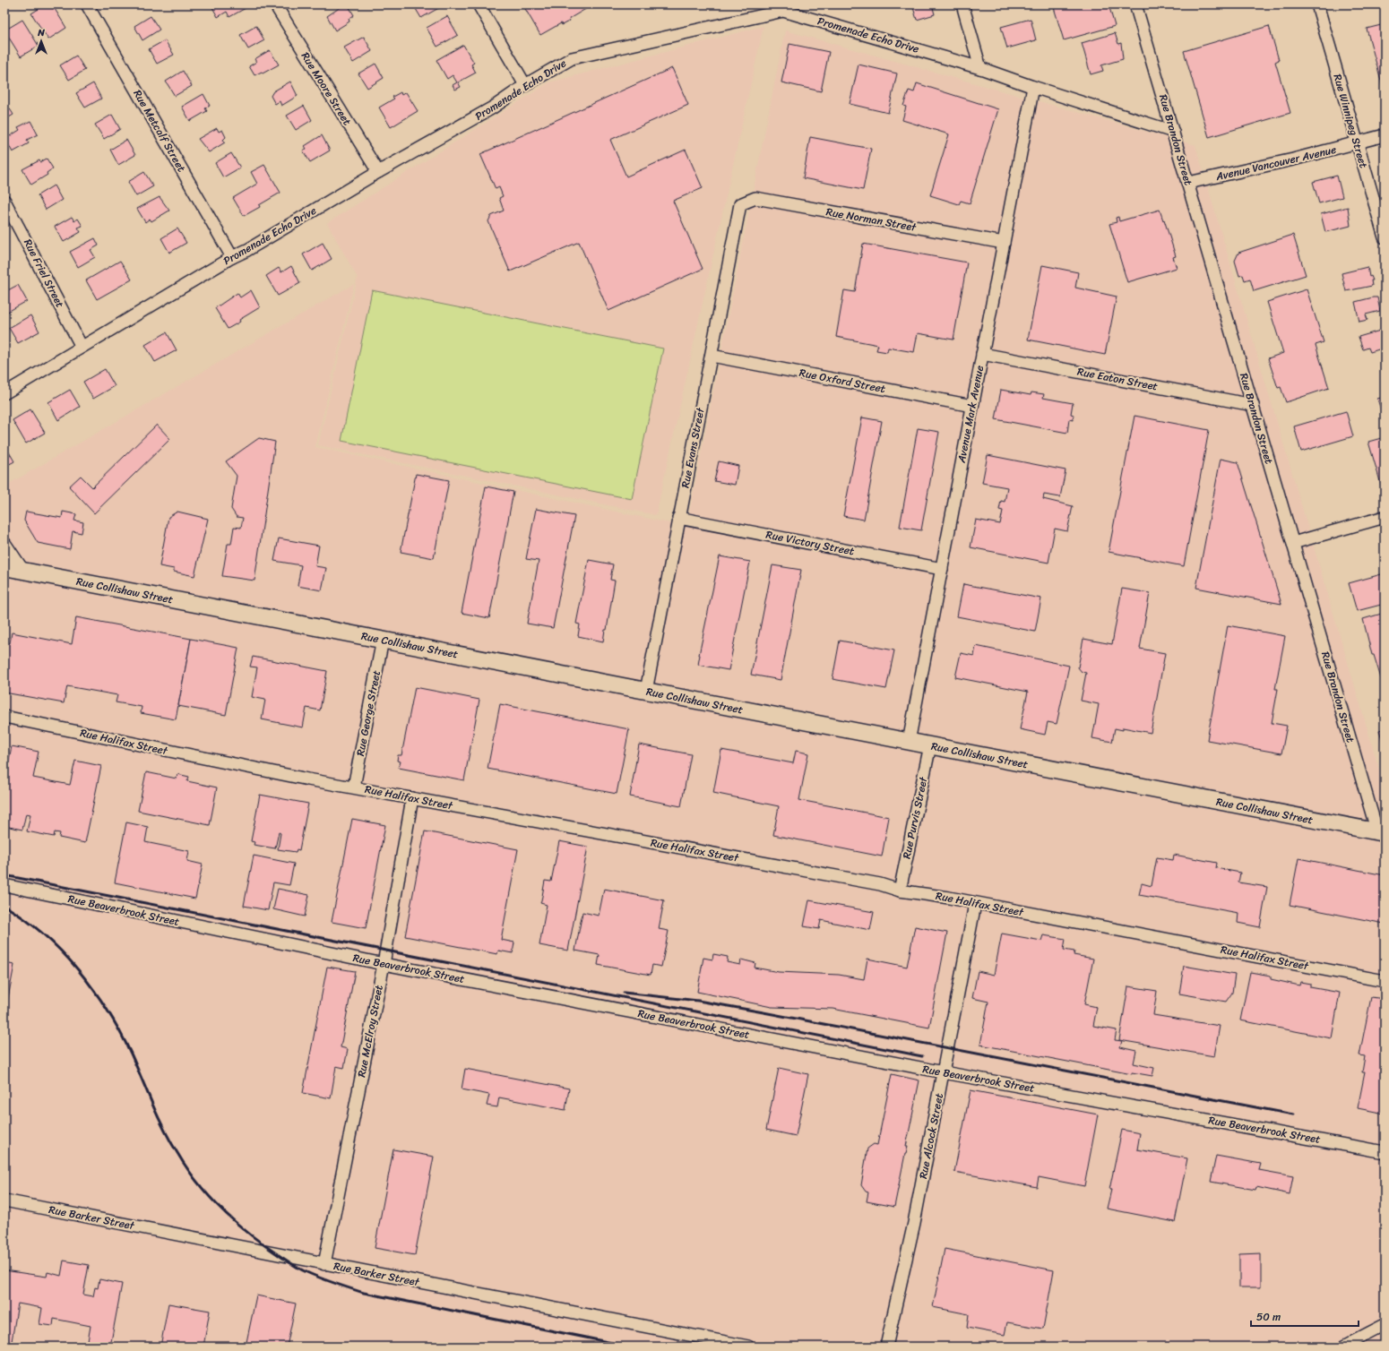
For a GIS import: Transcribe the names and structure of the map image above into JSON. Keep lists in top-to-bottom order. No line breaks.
{"streets":{"street":["Promenade Echo Drive","Rue Moore Street","Rue Winnipeg Street","Rue Metcalf Street","Rue Brandon Street","Avenue Vancouver Avenue","Rue Norman Street","Rue Friel Street","Rue Eaton Street","Rue Oxford Street","Avenue Mark Avenue","Rue Evans Street","Rue Victory Street","Rue Collishaw Street","Rue George Street","Rue Halifax Street","Rue Purvis Street","Rue Beaverbrook Street","Rue McElroy Street","Rue Alcock Street","Rue Barker Street"]},"crossings":[["Promenade Echo Drive","Rue Moore Street"],["Promenade Echo Drive","Rue Metcalf Street"],["Promenade Echo Drive","Rue Brandon Street"],["Promenade Echo Drive","Rue Friel Street"],["Promenade Echo Drive","Avenue Mark Avenue"],["Rue Winnipeg Street","Avenue Vancouver Avenue"],["Rue Brandon Street","Avenue Vancouver Avenue"],["Rue Brandon Street","Rue Eaton Street"],["Rue Brandon Street","Rue Collishaw Street"],["Rue Norman Street","Avenue Mark Avenue"],["Rue Norman Street","Rue Evans Street"],["Rue Eaton Street","Avenue Mark Avenue"],["Rue Oxford Street","Avenue Mark Avenue"],["Rue Oxford Street","Rue Evans Street"],["Avenue Mark Avenue","Rue Victory Street"],["Avenue Mark Avenue","Rue Collishaw Street"],["Rue Evans Street","Rue Victory Street"],["Rue Evans Street","Rue Collishaw Street"],["Rue Collishaw Street","Rue George Street"],["Rue Collishaw Street","Rue Purvis Street"],["Rue George Street","Rue Halifax Street"],["Rue Halifax Street","Rue Purvis Street"],["Rue Halifax Street","Rue McElroy Street"],["Rue Halifax Street","Rue Alcock Street"],["Rue Beaverbrook Street","Rue McElroy Street"],["Rue Beaverbrook Street","Rue Alcock Street"],["Rue McElroy Street","Rue Barker Street"]],"scale_bar":"50 m","north":"top"}
